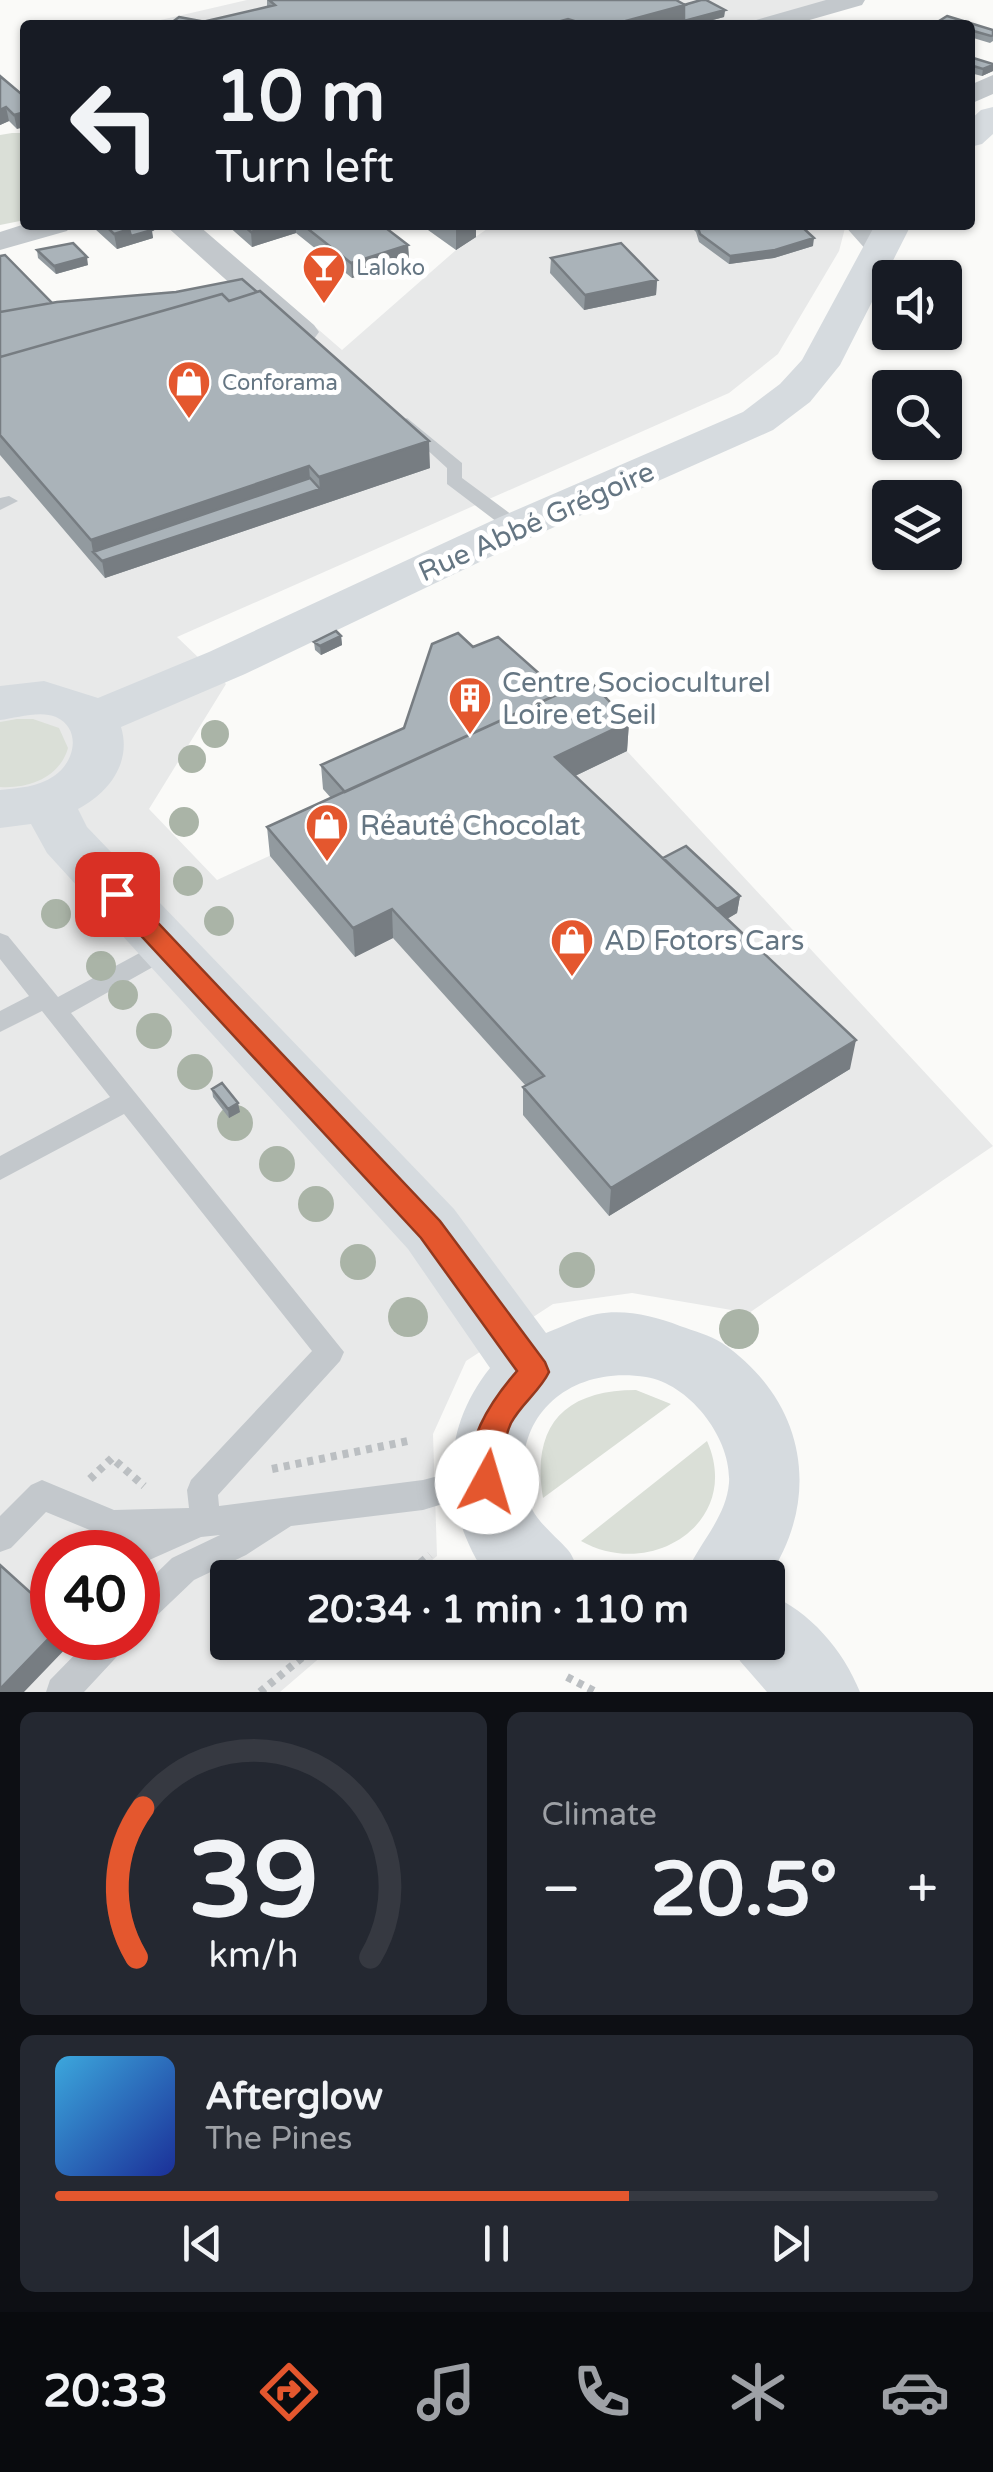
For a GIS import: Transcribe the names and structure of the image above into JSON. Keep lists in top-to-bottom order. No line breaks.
{"streets":{"street":["Rue Abbé Grégoire"]},"places":{"bar":["Laloko"],"shop":["Conforama","Réauté Chocolat","AD Fotors Cars"],"building":["Centre Socioculturel Loire et Seil"]},"page":{"turn":["10 m","Turn left"],"limit":"40","trip":"20:34 · 1 min · 110 m","tile":"Climate","heat":["−","20.5°","+"],"song":["Afterglow","The Pines"],"tabs":"20:33","gauge":["39","km/h"]}}
